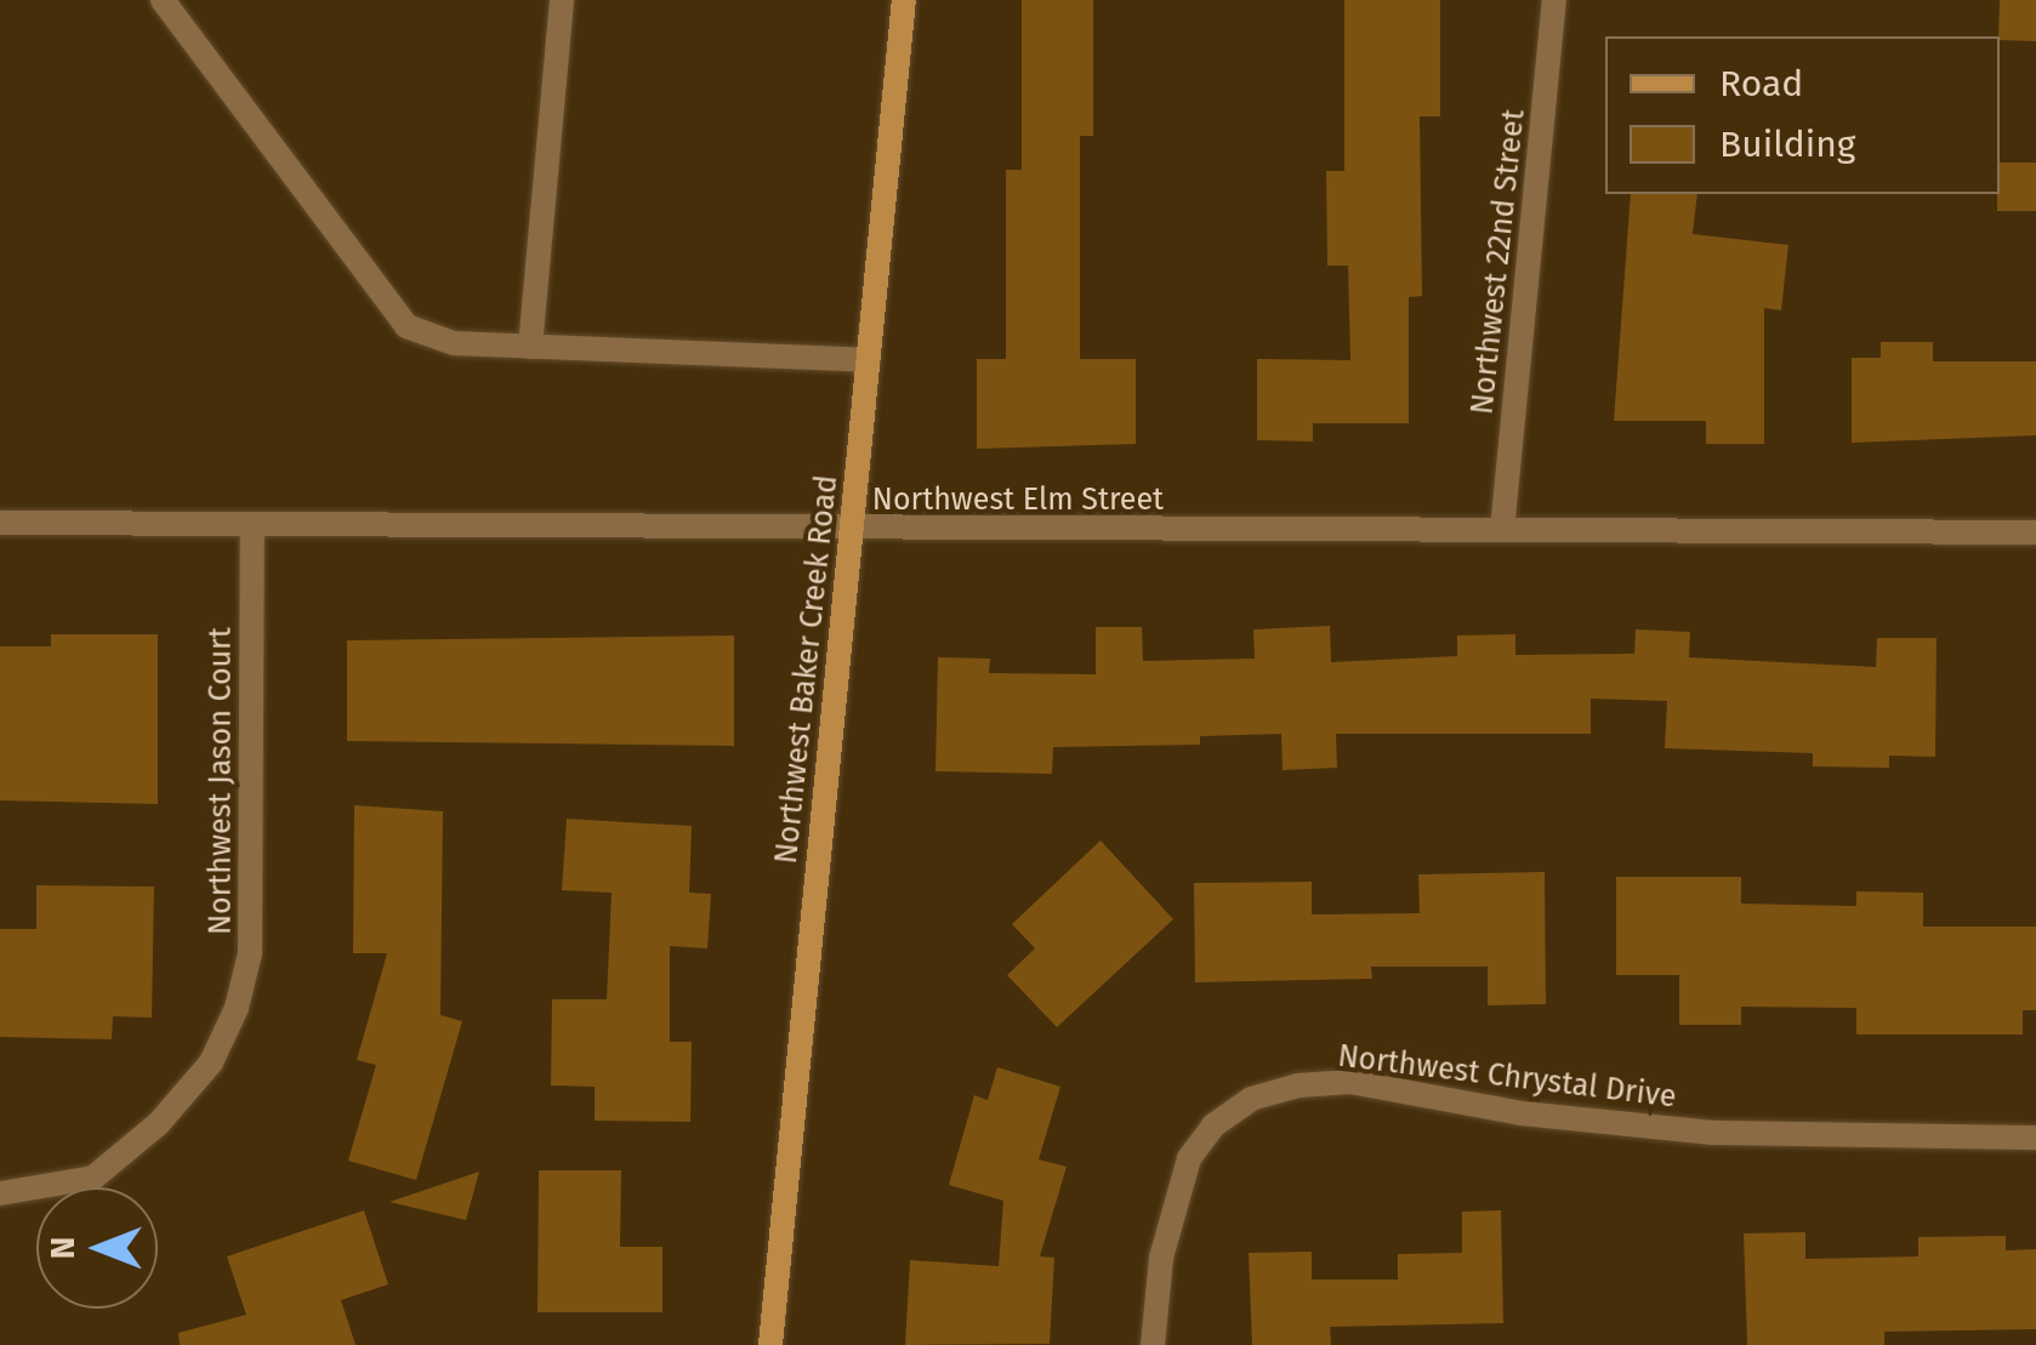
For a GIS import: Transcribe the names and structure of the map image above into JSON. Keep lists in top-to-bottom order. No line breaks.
{"streets":{"main road":["Northwest Baker Creek Road"],"street":["Northwest 22nd Street","Northwest Elm Street","Northwest Jason Court","Northwest Chrystal Drive"]},"crossings":[["Northwest 22nd Street","Northwest Elm Street"],["Northwest Elm Street","Northwest Baker Creek Road"],["Northwest Elm Street","Northwest Jason Court"]],"legend":["Road","Building"],"north":"left"}
